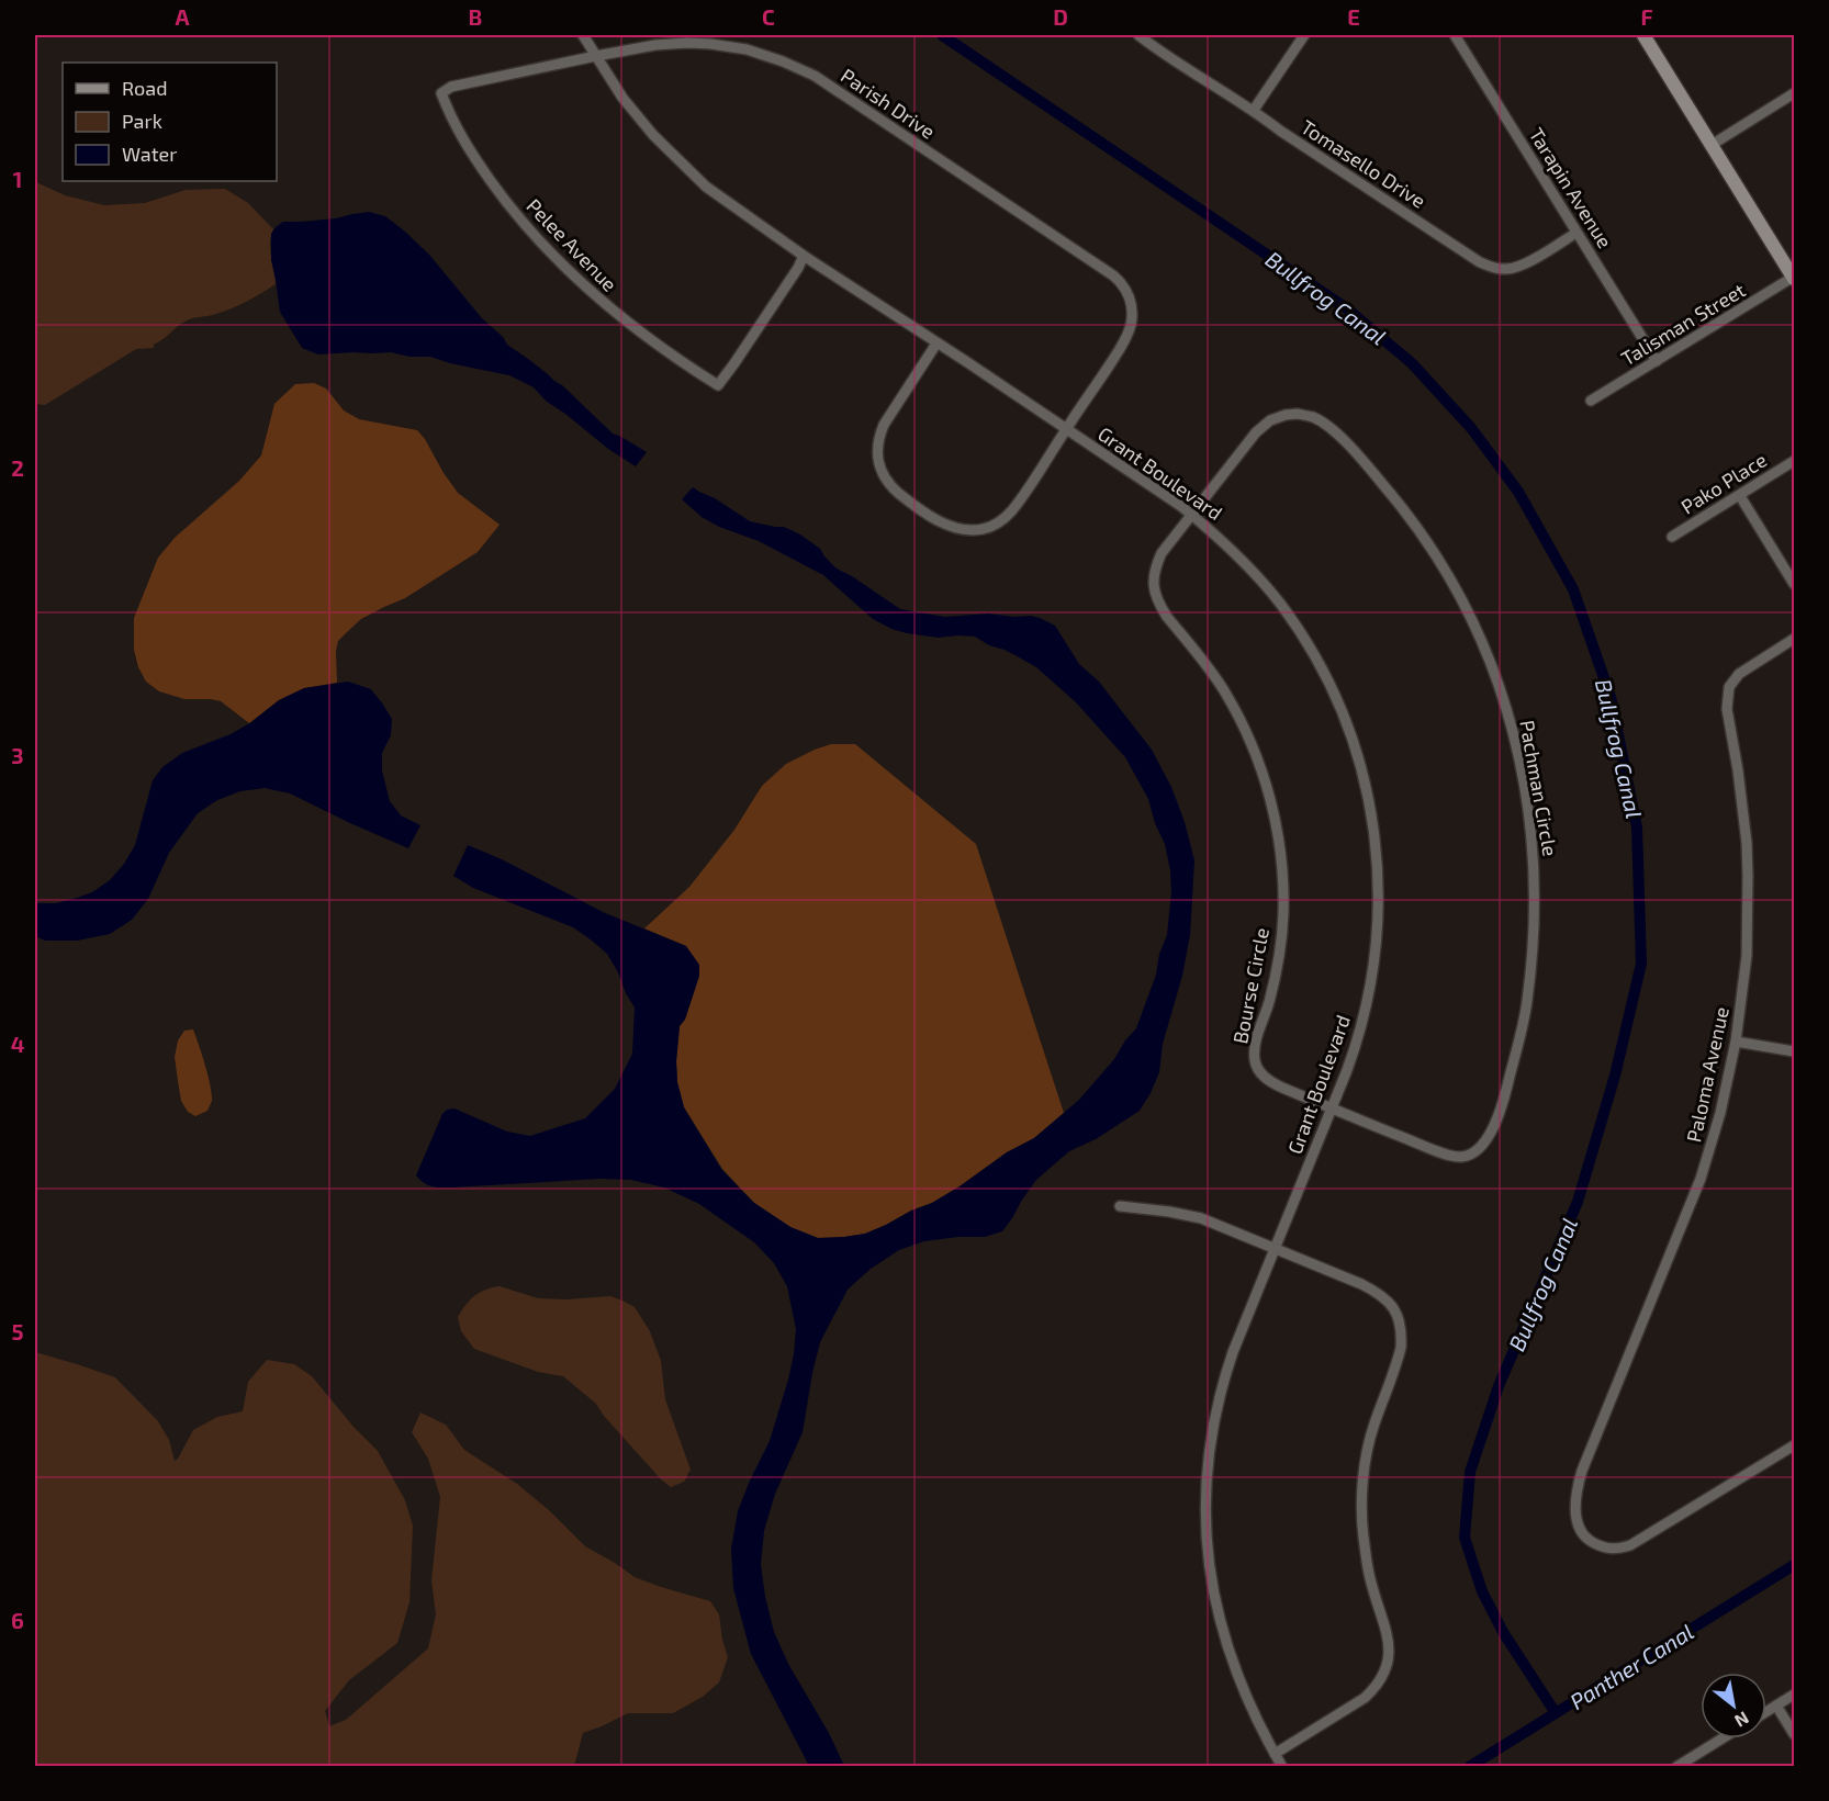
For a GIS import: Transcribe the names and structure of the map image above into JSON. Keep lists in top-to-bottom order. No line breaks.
{"streets":{"street":["Parish Drive","Tomasello Drive","Tarapin Avenue","Pelee Avenue","Talisman Street","Grant Boulevard","Pako Place","Pachman Circle","Bourse Circle","Paloma Avenue"]},"crossings":[["Parish Drive","Pelee Avenue"],["Parish Drive","Grant Boulevard"],["Tomasello Drive","Tarapin Avenue"],["Tarapin Avenue","Talisman Street"],["Pelee Avenue","Grant Boulevard"],["Grant Boulevard","Pachman Circle"],["Grant Boulevard","Bourse Circle"],["Pachman Circle","Bourse Circle"]],"water":["Bullfrog Canal","Panther Canal"],"legend":["Road","Park","Water"],"north":"bottom right","grid":{"columns":["A","B","C","D","E","F"],"rows":["1","2","3","4","5","6"]}}
